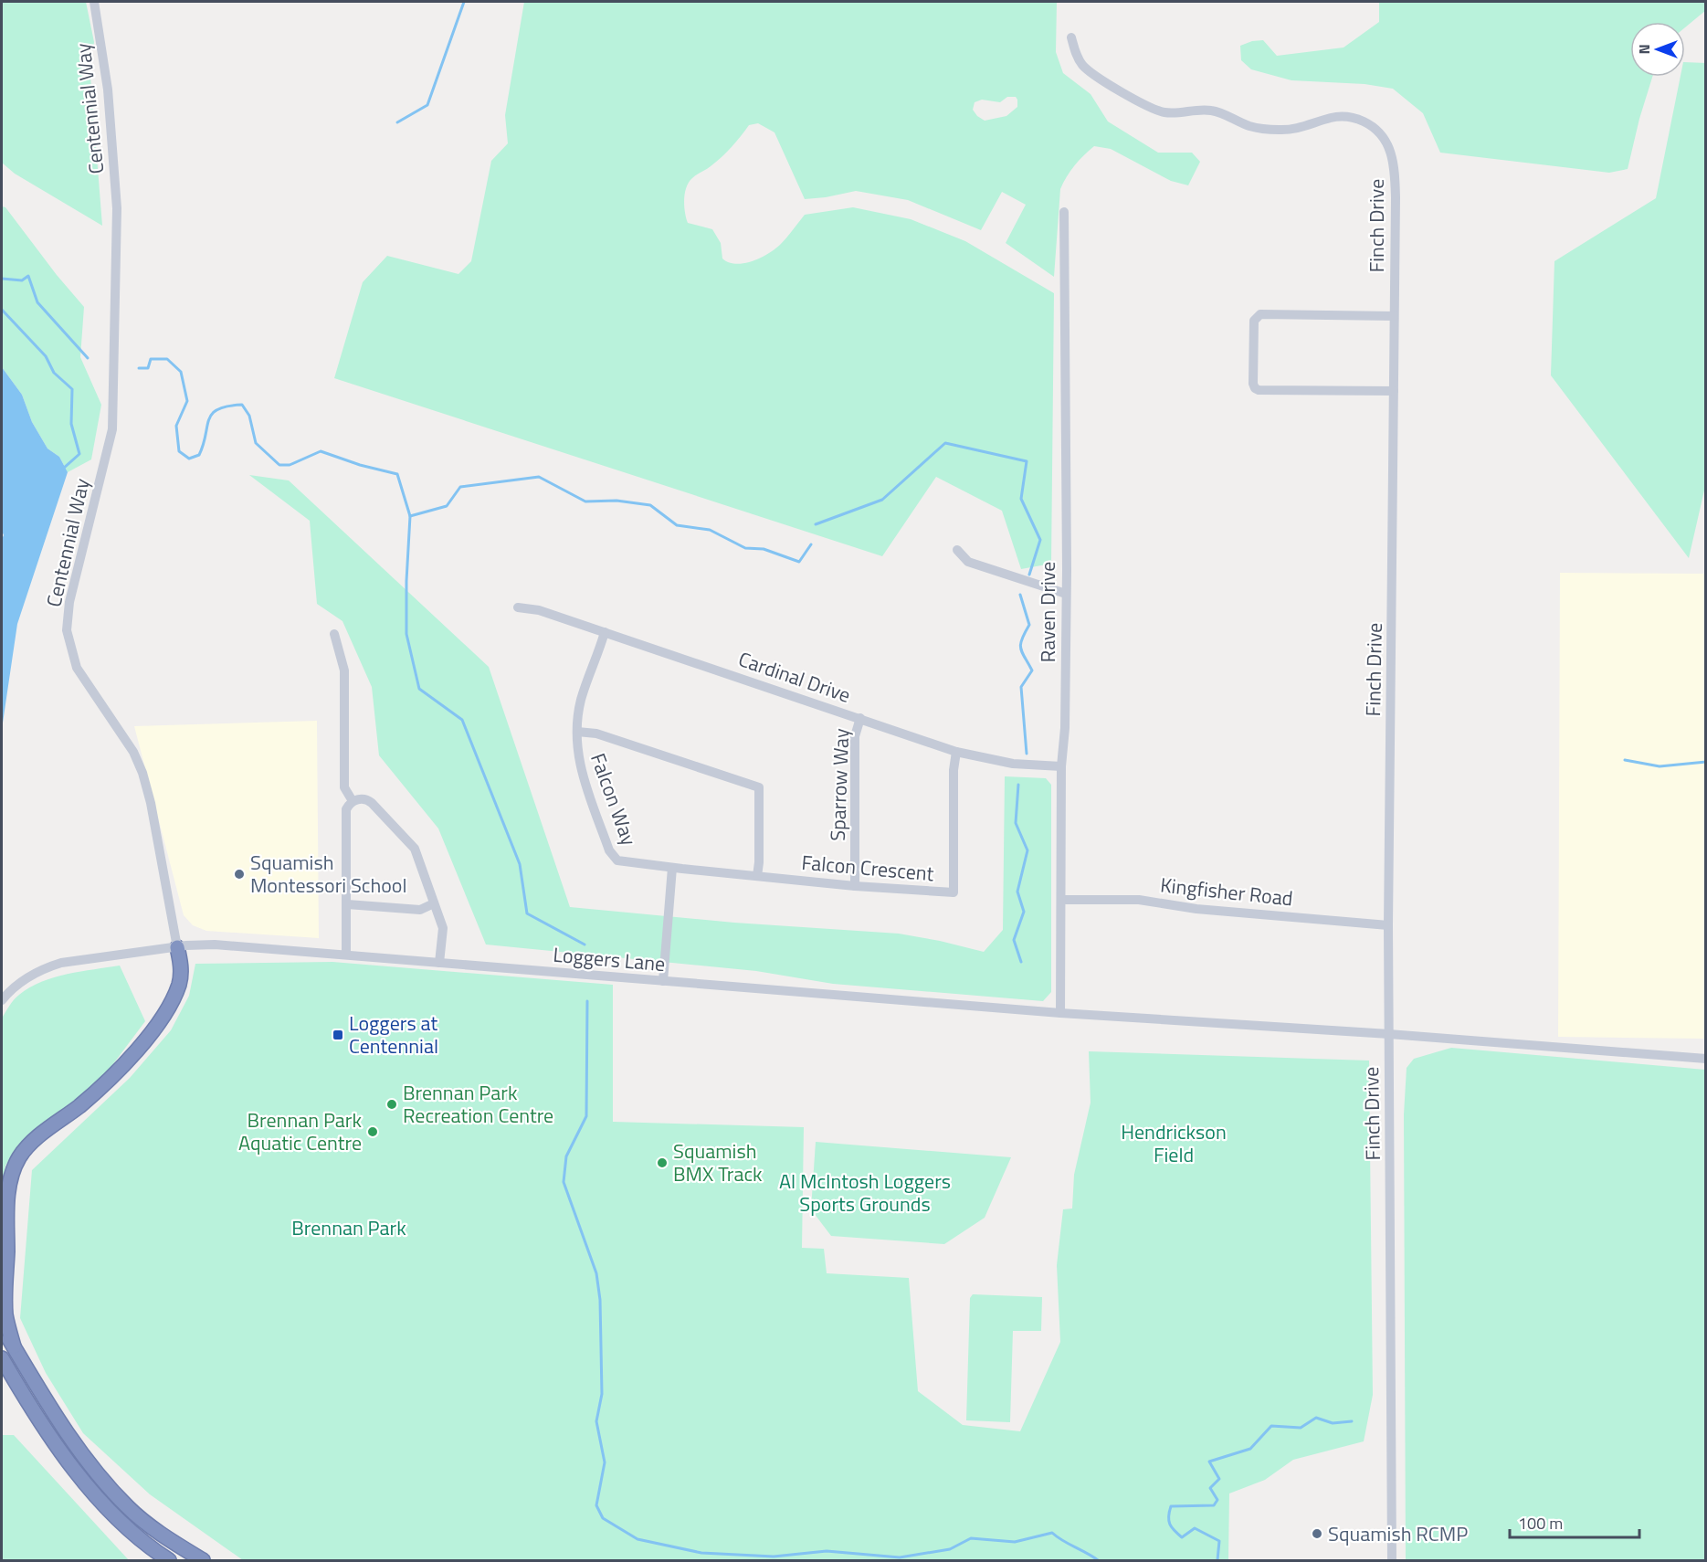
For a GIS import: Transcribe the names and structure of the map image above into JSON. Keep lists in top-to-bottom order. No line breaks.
{"streets":{"street":["Centennial Way","Finch Drive","Raven Drive","Cardinal Drive","Sparrow Way","Falcon Way","Falcon Crescent","Kingfisher Road","Loggers Lane"]},"crossings":[["Centennial Way","Loggers Lane"],["Finch Drive","Kingfisher Road"],["Finch Drive","Loggers Lane"],["Raven Drive","Cardinal Drive"],["Raven Drive","Kingfisher Road"],["Raven Drive","Loggers Lane"],["Cardinal Drive","Sparrow Way"],["Cardinal Drive","Falcon Way"],["Cardinal Drive","Falcon Crescent"],["Sparrow Way","Falcon Crescent"],["Falcon Way","Falcon Crescent"]],"parks":["Hendrickson Field","Al McIntosh Loggers Sports Grounds","Brennan Park"],"places":{"other":["Squamish Montessori School","Brennan Park Recreation Centre","Brennan Park Aquatic Centre","Squamish BMX Track","Squamish RCMP"],"transit":["Loggers at Centennial"]},"scale_bar":"100 m","north":"left"}
